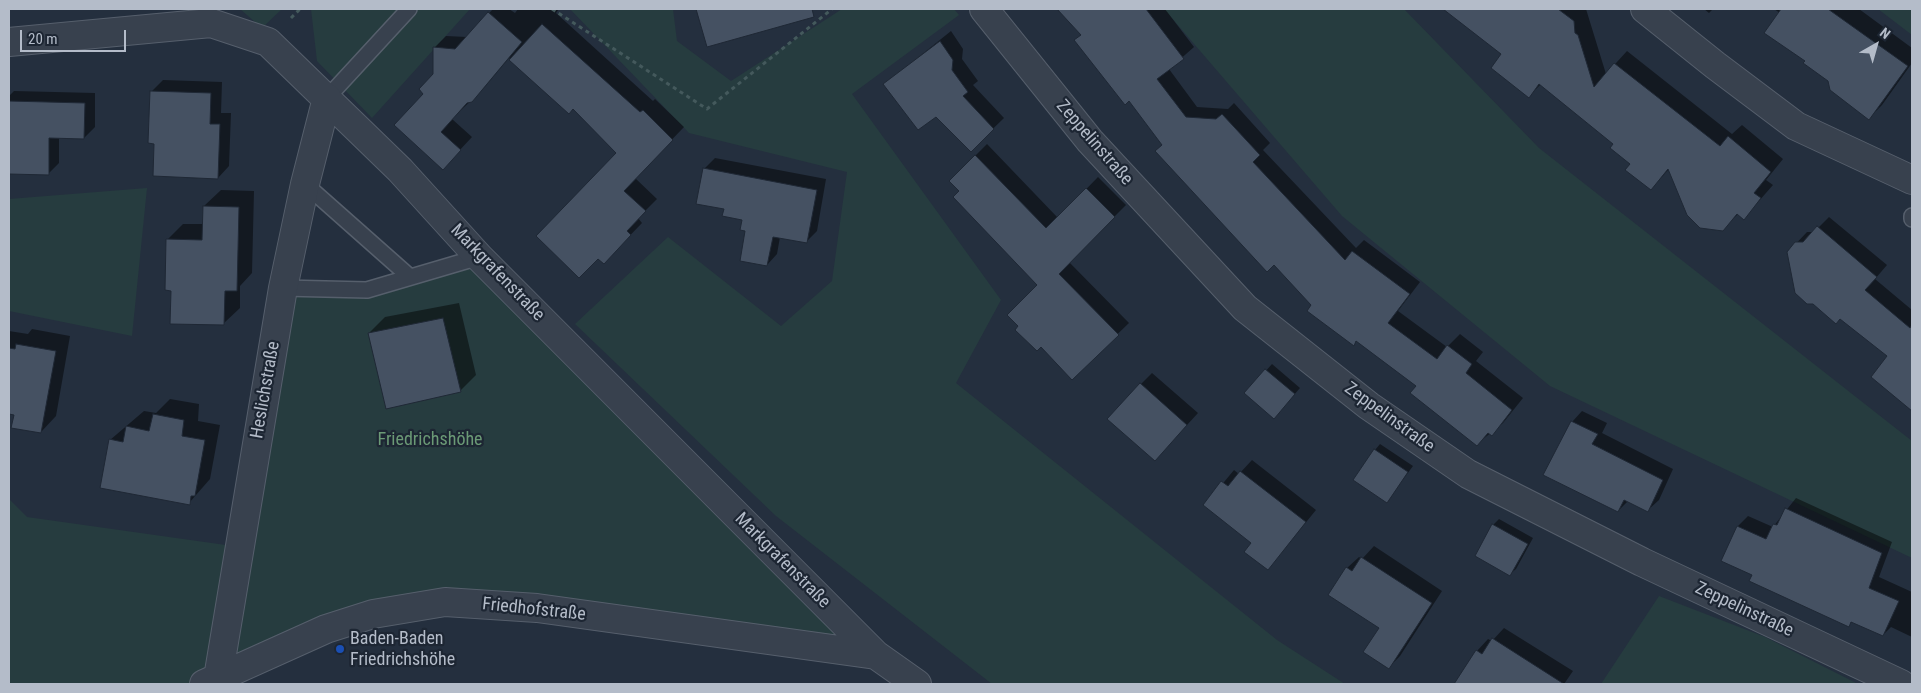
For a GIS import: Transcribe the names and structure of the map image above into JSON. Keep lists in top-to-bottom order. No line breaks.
{"streets":{"street":["Zeppelinstraße","Markgrafenstraße","Heslichstraße","Friedhofstraße"]},"crossings":[["Markgrafenstraße","Heslichstraße"],["Markgrafenstraße","Friedhofstraße"],["Heslichstraße","Friedhofstraße"]],"parks":["Friedrichshöhe"],"places":["Baden-Baden Friedrichshöhe"],"scale_bar":"20 m","north":"top right"}
